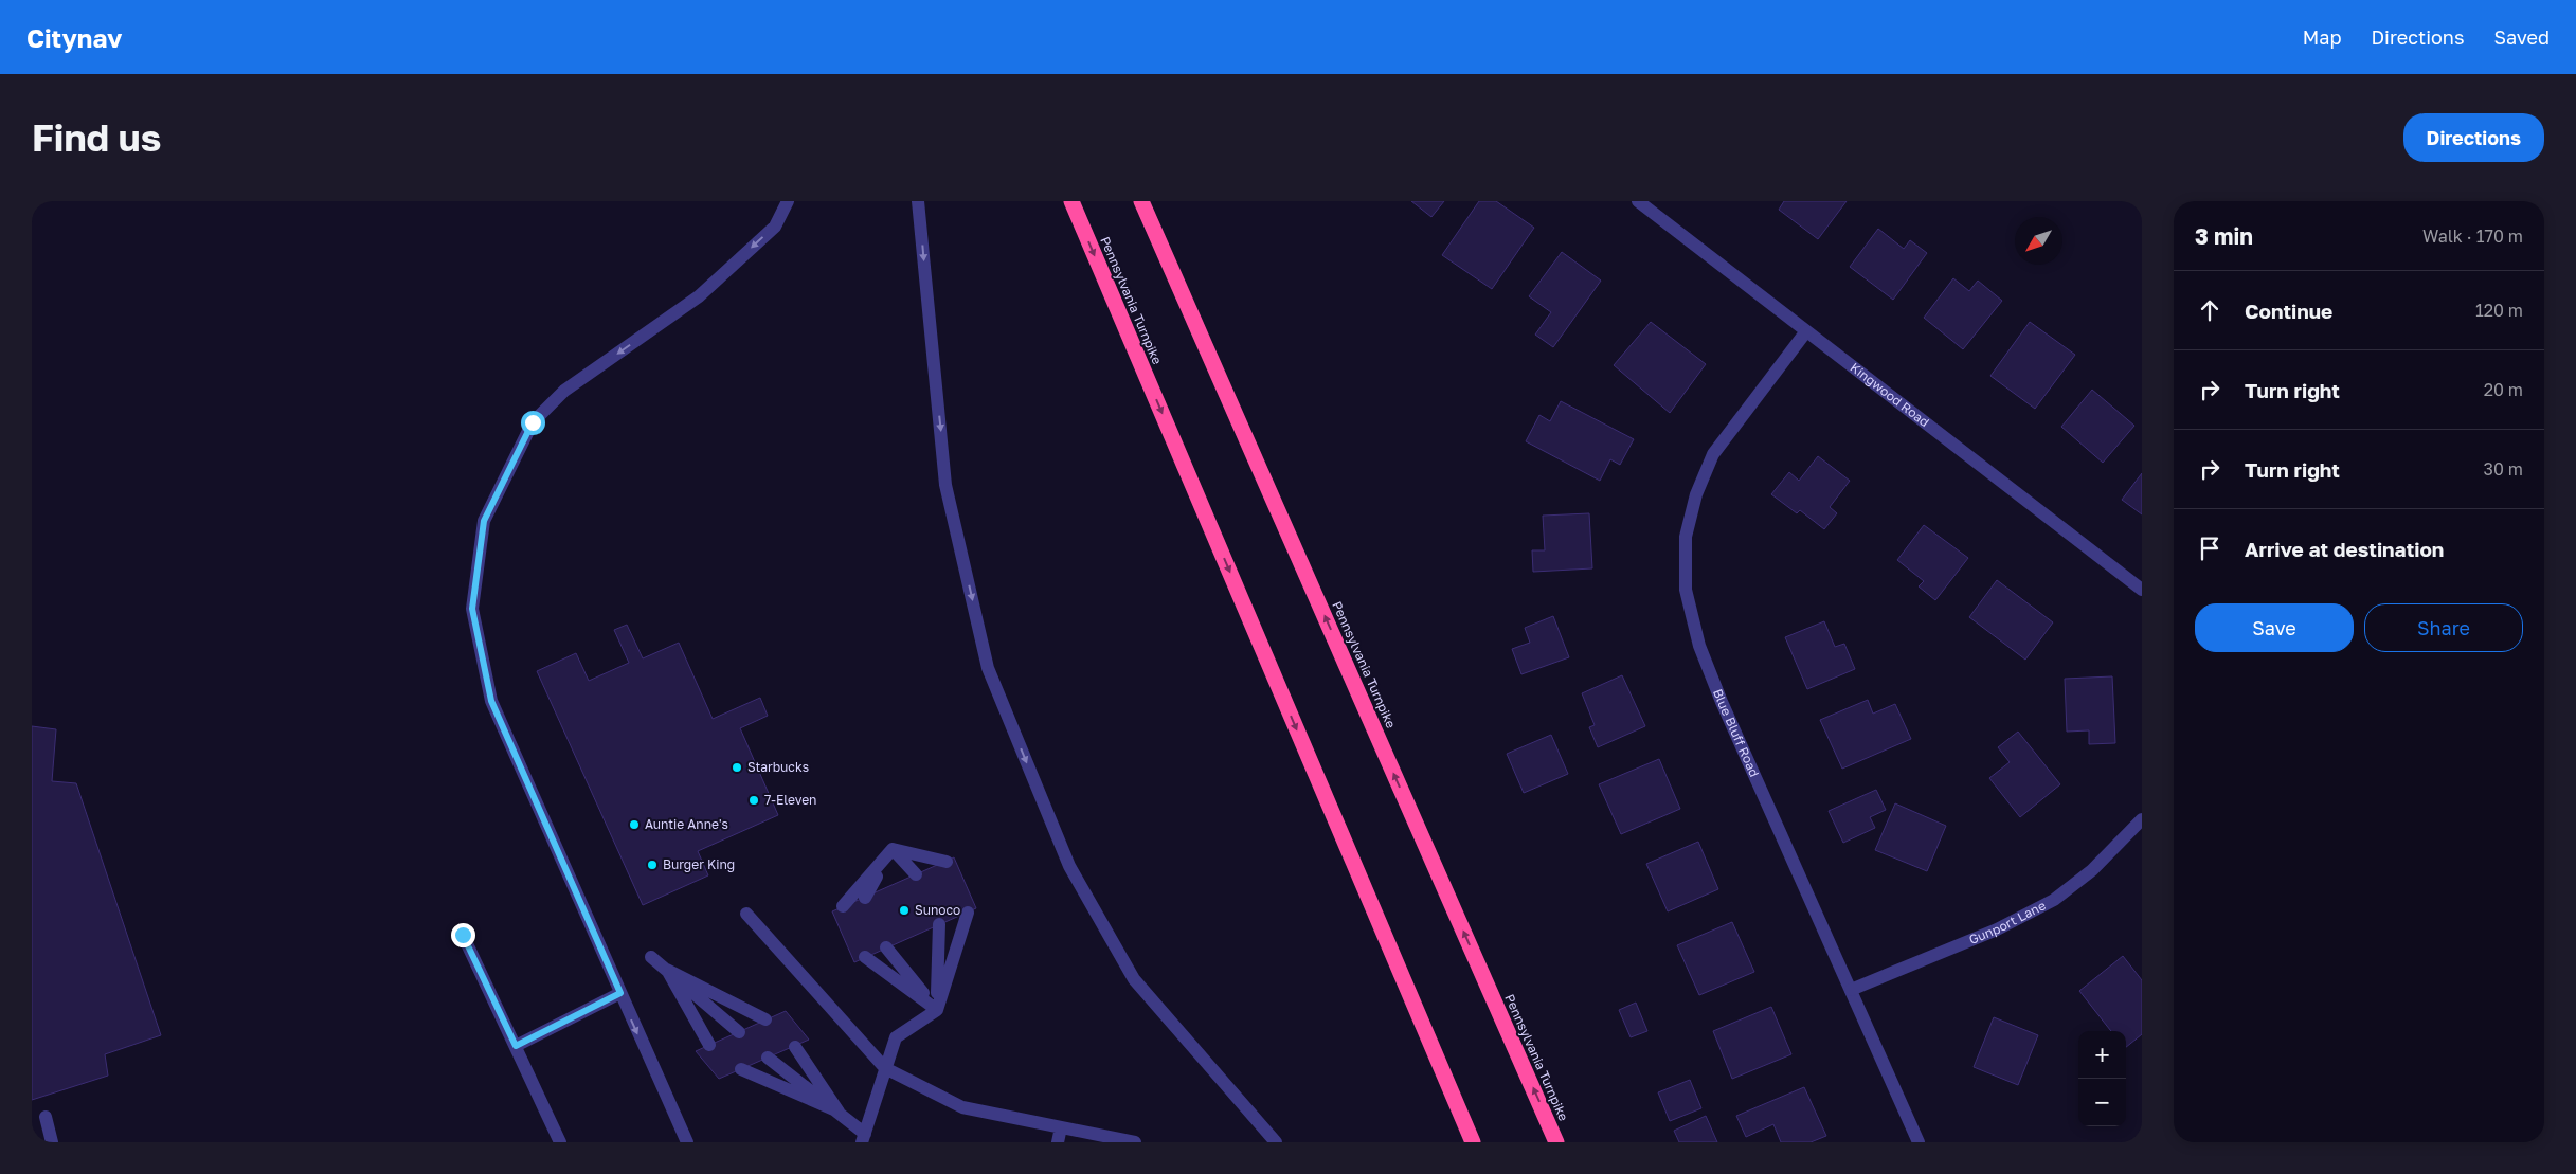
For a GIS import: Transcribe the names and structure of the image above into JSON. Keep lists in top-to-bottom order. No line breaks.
{"streets":{"highway":["Pennsylvania Turnpike"],"street":["Kingwood Road","Blue Bluff Road","Gunport Lane"]},"crossings":[["Kingwood Road","Blue Bluff Road"],["Blue Bluff Road","Gunport Lane"]],"places":["Starbucks","7-Eleven","Auntie Anne's","Burger King","Sunoco"],"north":"bottom left","page":{"header":"Citynav","nav":["Map","Directions","Saved"],"buttons":["Directions",["Save","Share"]],"title":"Find us","heading":["3 min","Walk · 170 m"],"list":[["Continue","120 m"],["Turn right","20 m"],["Turn right","30 m"],"Arrive at destination"],"map_buttons":["+","−"]}}
